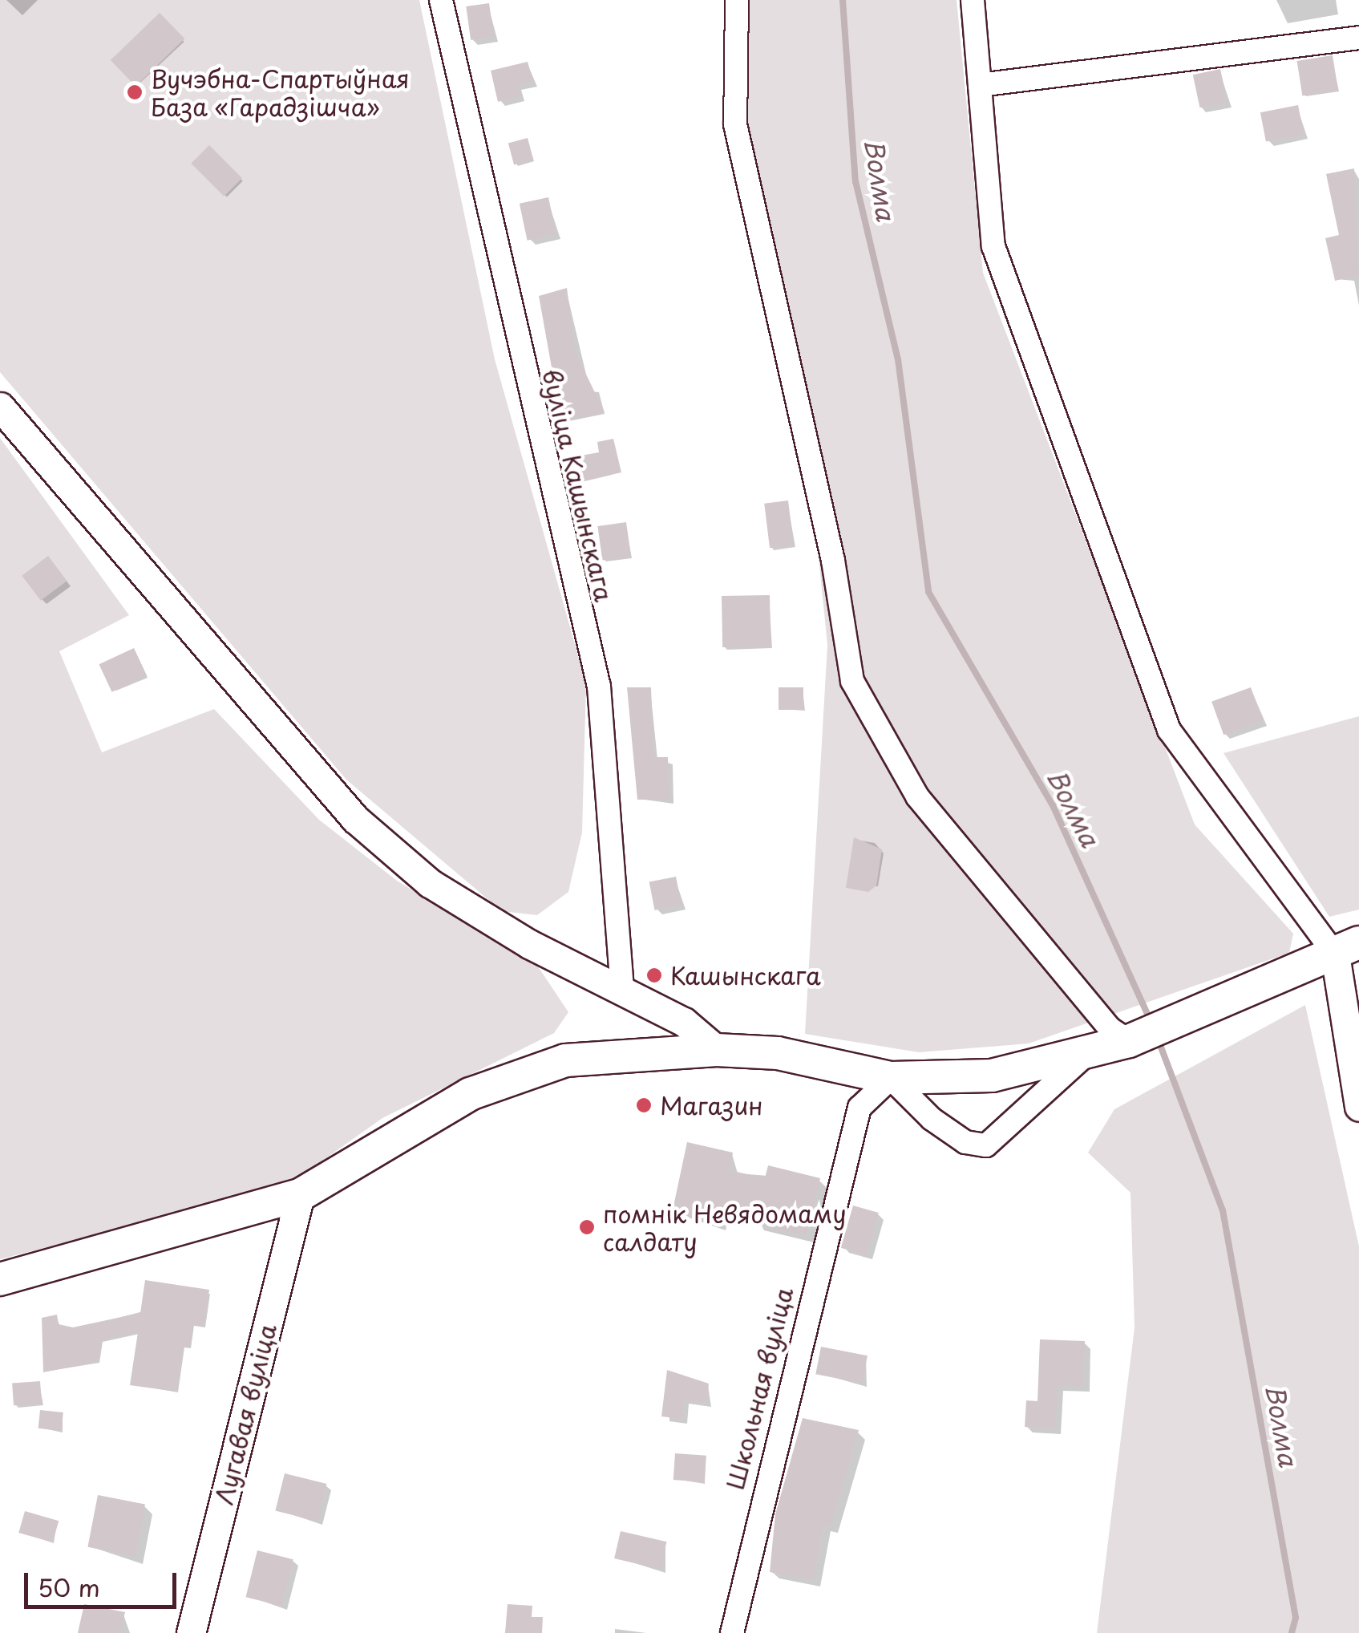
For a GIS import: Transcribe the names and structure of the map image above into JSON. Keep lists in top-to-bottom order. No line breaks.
{"streets":{"street":["вуліца Кашынскага","Школьная вуліца","Лугавая вуліца"]},"water":["Волма"],"places":["Вучэбна-Спартыўная База «Гарадзішча»","Кашынскага","Магазин","помнік Невядомаму салдату"],"scale_bar":"50 m"}
